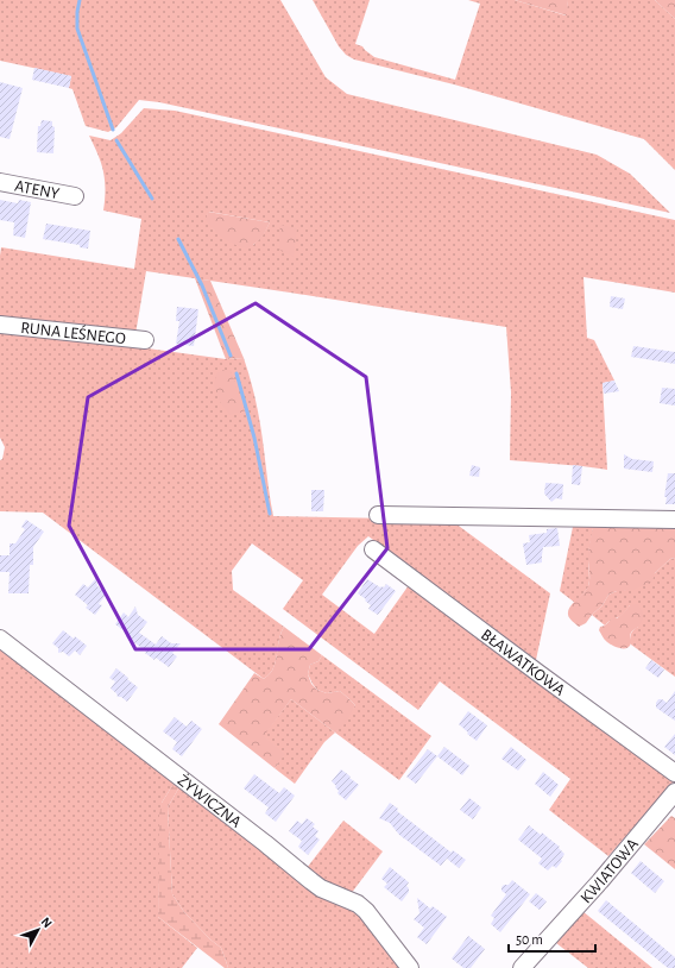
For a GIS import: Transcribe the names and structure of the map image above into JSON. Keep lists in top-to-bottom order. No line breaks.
{"streets":{"street":["ATENY","RUNA LEŚNEGO","BŁAWATKOWA","ŻYWICZNA","KWIATOWA"]},"scale_bar":"50 m","north":"top right"}
